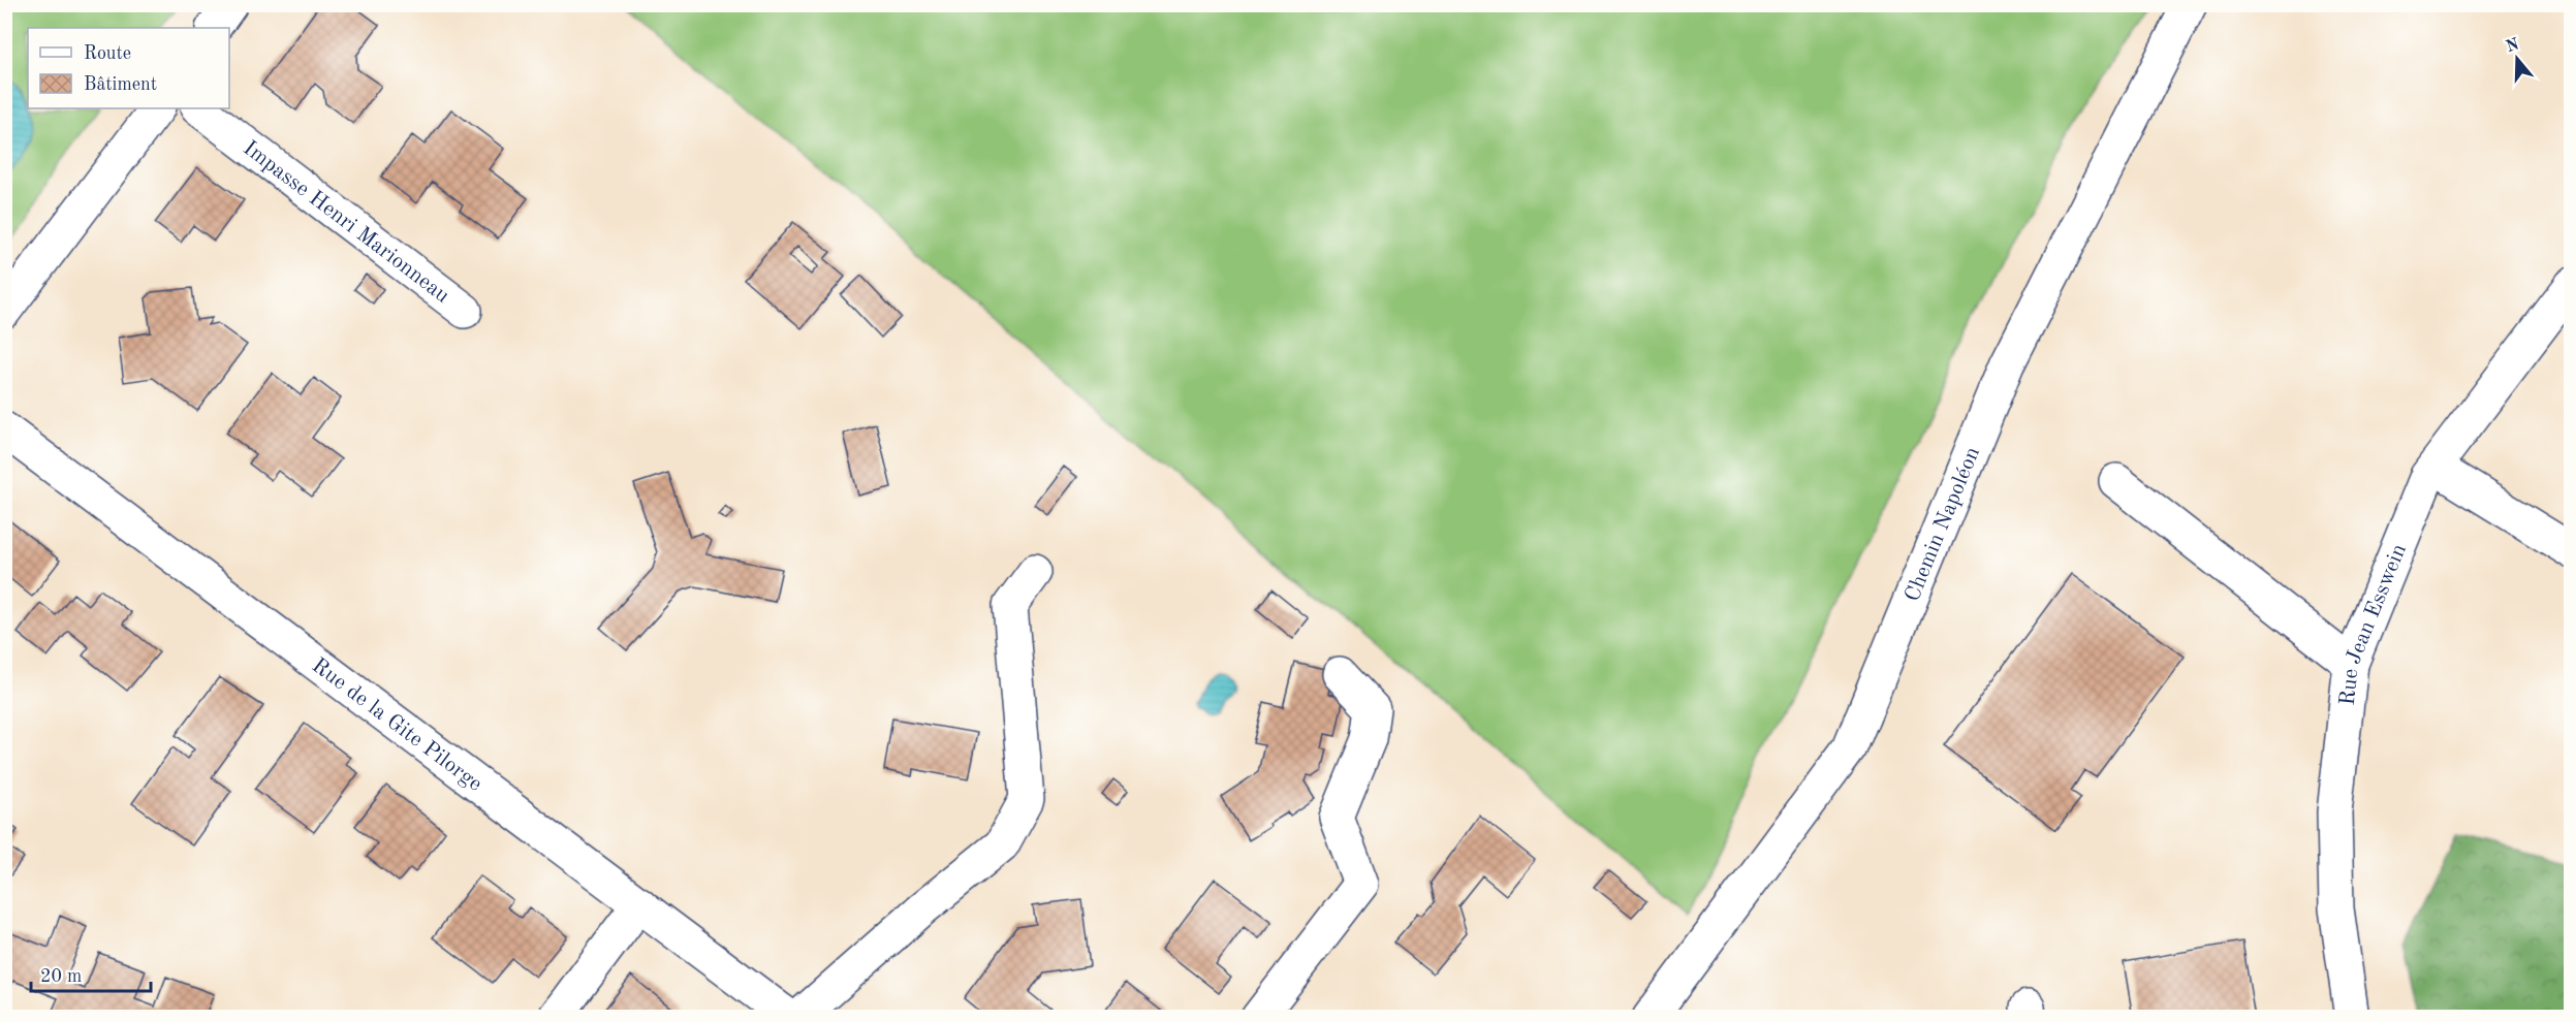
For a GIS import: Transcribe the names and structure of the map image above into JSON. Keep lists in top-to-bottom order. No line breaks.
{"streets":{"street":["Impasse Henri Marionneau","Chemin Napoléon","Rue Jean Esswein","Rue de la Gite Pilorge"]},"legend":["Route","Bâtiment"],"scale_bar":"20 m","north":"top"}
